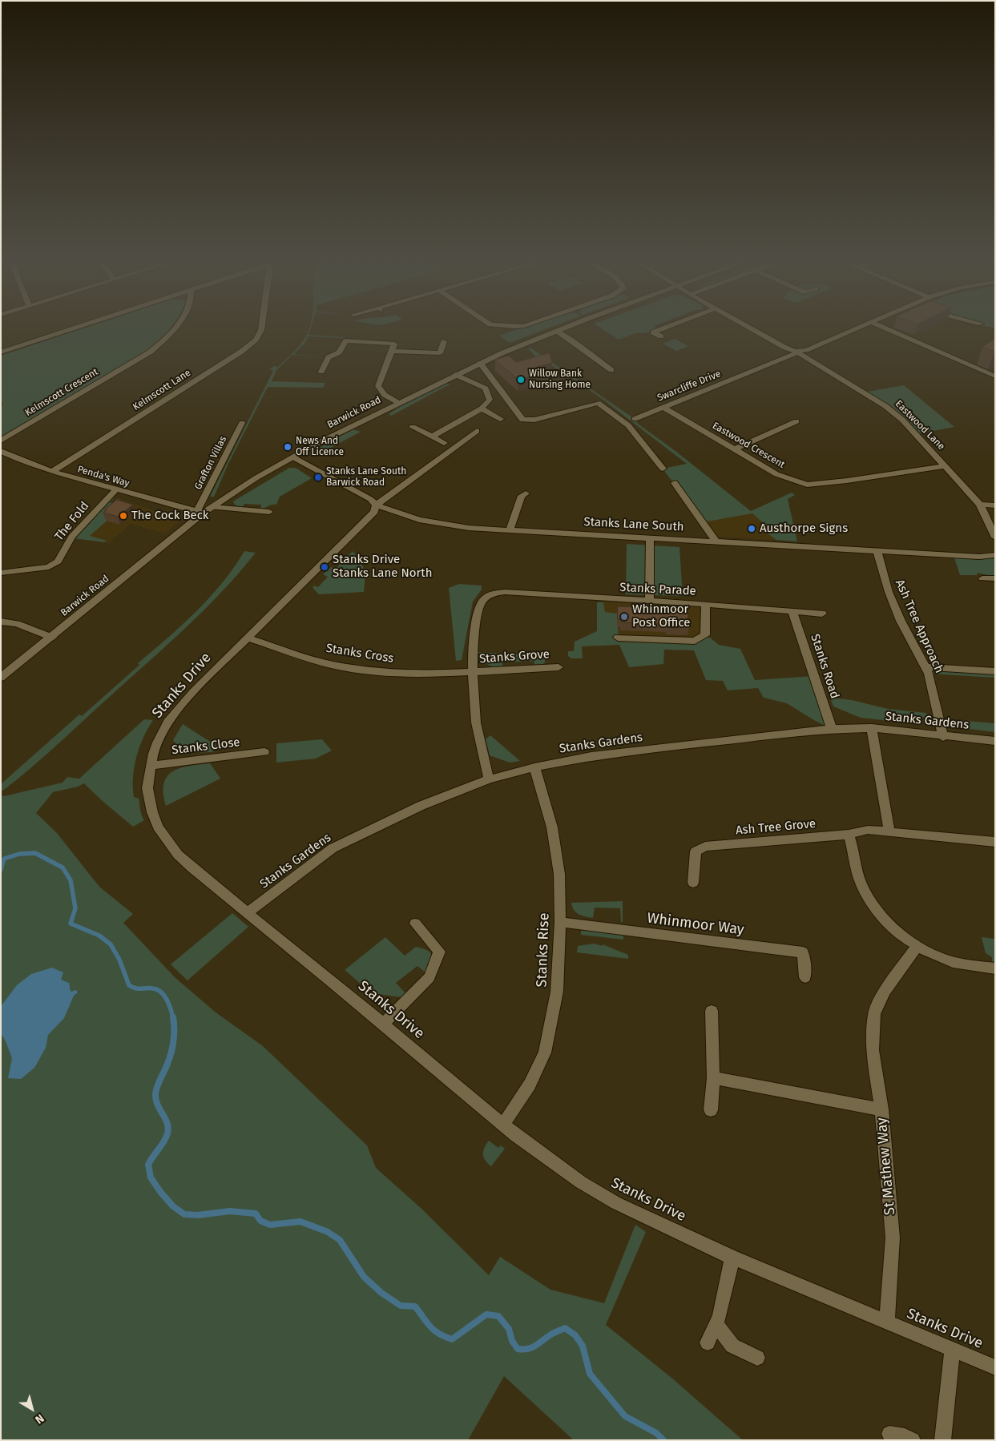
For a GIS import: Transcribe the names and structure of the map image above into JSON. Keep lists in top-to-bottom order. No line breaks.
{"streets":{"street":["Swarcliffe Drive","Kelmscott Lane","Kelmscott Crescent","Barwick Road","Eastwood Lane","Eastwood Crescent","Grafton Villas","Penda's Way","The Fold","Stanks Lane South","Stanks Parade","Ash Tree Approach","Stanks Cross","Stanks Grove","Stanks Road","Stanks Drive","Stanks Gardens","Stanks Close","Ash Tree Grove","Whinmoor Way","Stanks Rise","St Mathew Way"]},"crossings":[["Swarcliffe Drive","Eastwood Lane"],["Swarcliffe Drive","Eastwood Crescent"],["Kelmscott Lane","Penda's Way"],["Barwick Road","Grafton Villas"],["Barwick Road","Penda's Way"],["Barwick Road","Stanks Lane South"],["Eastwood Lane","Eastwood Crescent"],["Grafton Villas","Penda's Way"],["Penda's Way","The Fold"],["Stanks Lane South","Ash Tree Approach"],["Stanks Lane South","Stanks Drive"],["Stanks Parade","Stanks Cross"],["Stanks Parade","Stanks Grove"],["Stanks Parade","Stanks Road"],["Ash Tree Approach","Stanks Gardens"],["Stanks Cross","Stanks Grove"],["Stanks Cross","Stanks Drive"],["Stanks Road","Stanks Gardens"],["Stanks Drive","Stanks Gardens"],["Stanks Drive","Stanks Close"],["Stanks Drive","Stanks Rise"],["Stanks Drive","St Mathew Way"],["Stanks Gardens","Stanks Rise"],["Whinmoor Way","Stanks Rise"]],"places":["Willow Bank Nursing Home","News And Off Licence","Stanks Lane South Barwick Road","The Cock Beck","Austhorpe Signs","Stanks Drive Stanks Lane North","Whinmoor Post Office"],"north":"bottom right"}
